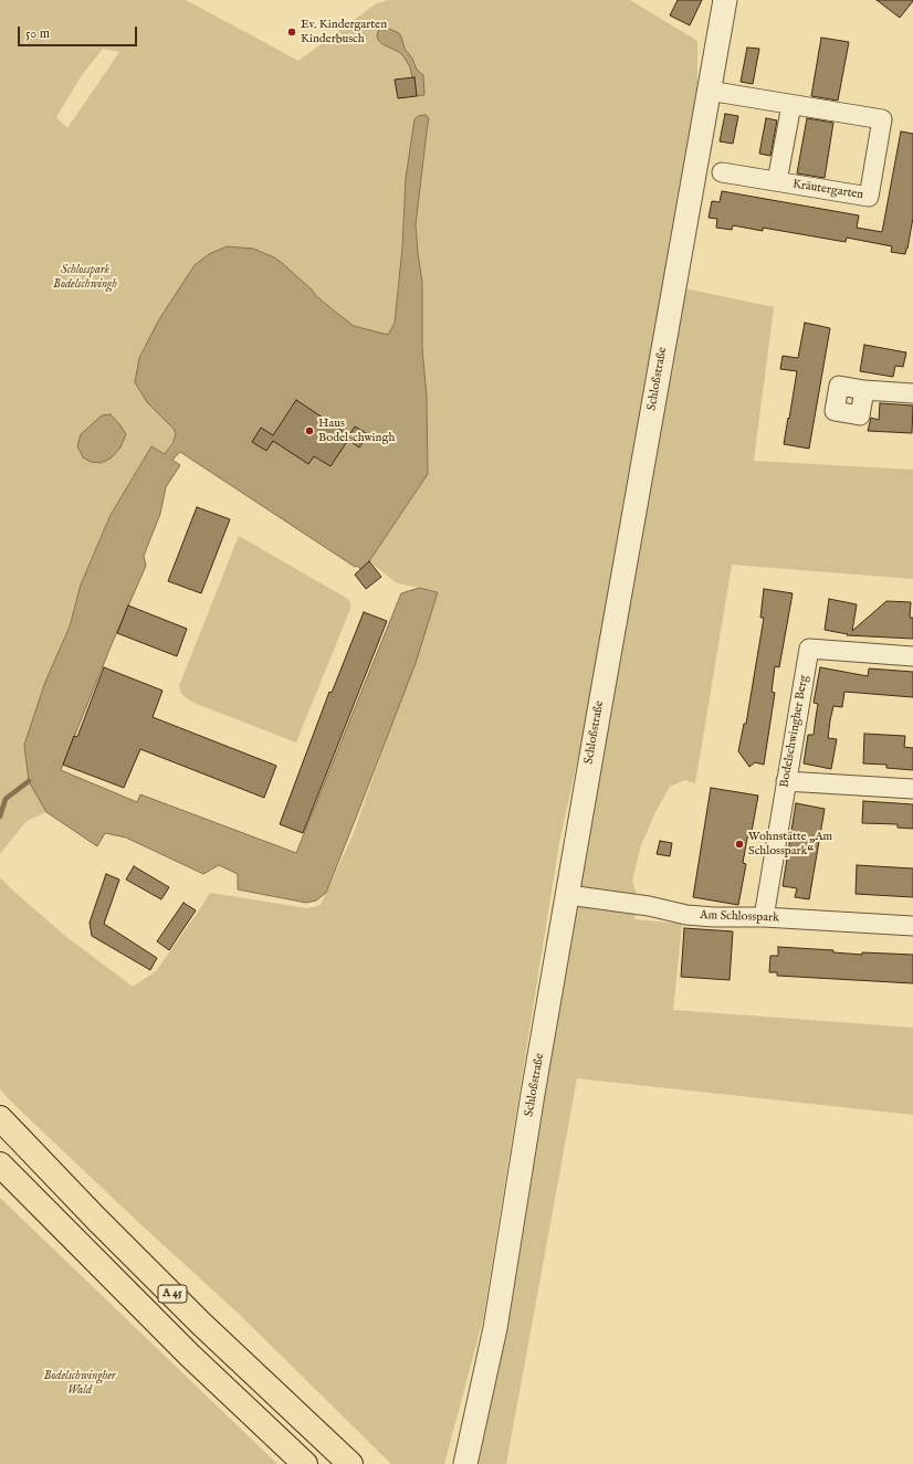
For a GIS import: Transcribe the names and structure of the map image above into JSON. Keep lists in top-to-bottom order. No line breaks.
{"streets":{"highway":["A 45"],"street":["Kräutergarten","Schloßstraße","Bodelschwingher Berg","Am Schlosspark"]},"crossings":[["Kräutergarten","Schloßstraße"],["Schloßstraße","Am Schlosspark"],["Bodelschwingher Berg","Am Schlosspark"]],"parks":["Schlosspark Bodelschwingh","Bodelschwingher Wald"],"places":["Ev. Kindergarten Kinderbusch","Haus Bodelschwingh","Wohnstätte „Am Schlosspark“"],"scale_bar":"50 m"}
